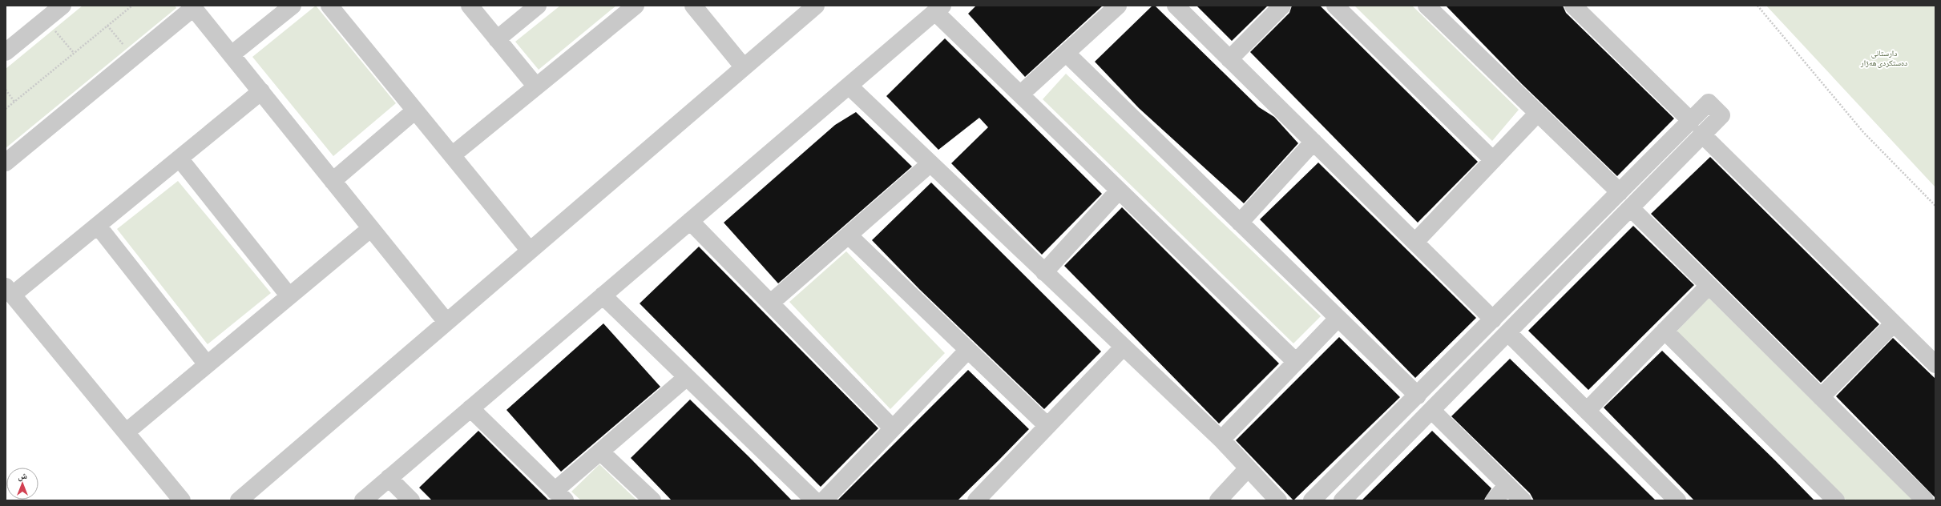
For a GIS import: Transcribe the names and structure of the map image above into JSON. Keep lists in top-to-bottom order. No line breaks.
{"parks":["دارستانی دەستکردی هەژار"],"north":"top"}
